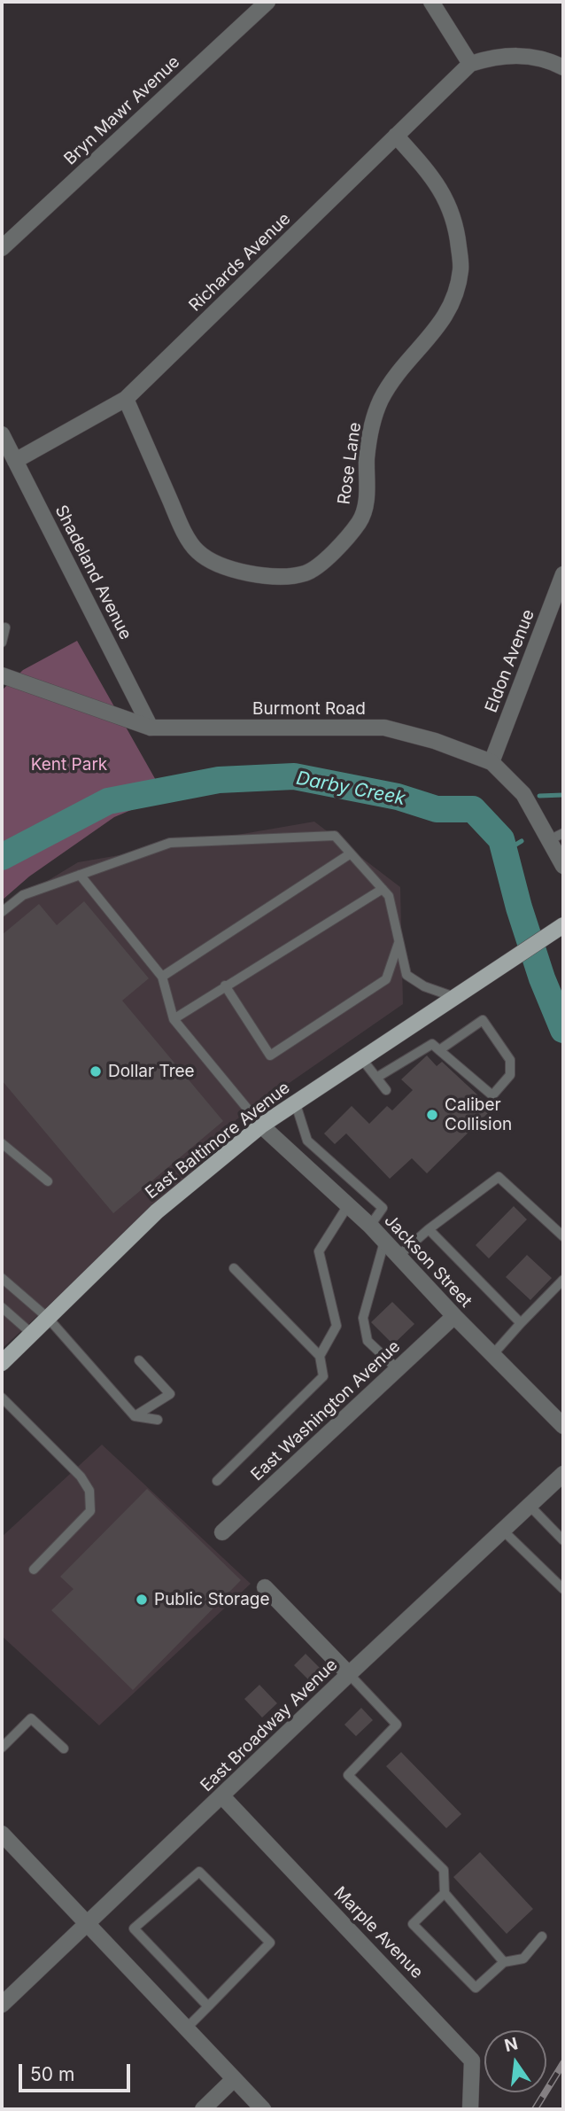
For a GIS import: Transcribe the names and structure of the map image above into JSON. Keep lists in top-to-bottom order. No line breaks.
{"streets":{"main road":["East Baltimore Avenue"],"street":["Bryn Mawr Avenue","Richards Avenue","Rose Lane","Shadeland Avenue","Eldon Avenue","Burmont Road","Jackson Street","East Washington Avenue","East Broadway Avenue","Marple Avenue"]},"crossings":[["Richards Avenue","Rose Lane"],["Richards Avenue","Shadeland Avenue"],["Shadeland Avenue","Burmont Road"],["Eldon Avenue","Burmont Road"],["East Baltimore Avenue","Jackson Street"],["Jackson Street","East Washington Avenue"],["East Broadway Avenue","Marple Avenue"]],"water":["Darby Creek"],"parks":["Kent Park"],"places":["Dollar Tree","Caliber Collision","Public Storage"],"scale_bar":"50 m","north":"top"}
